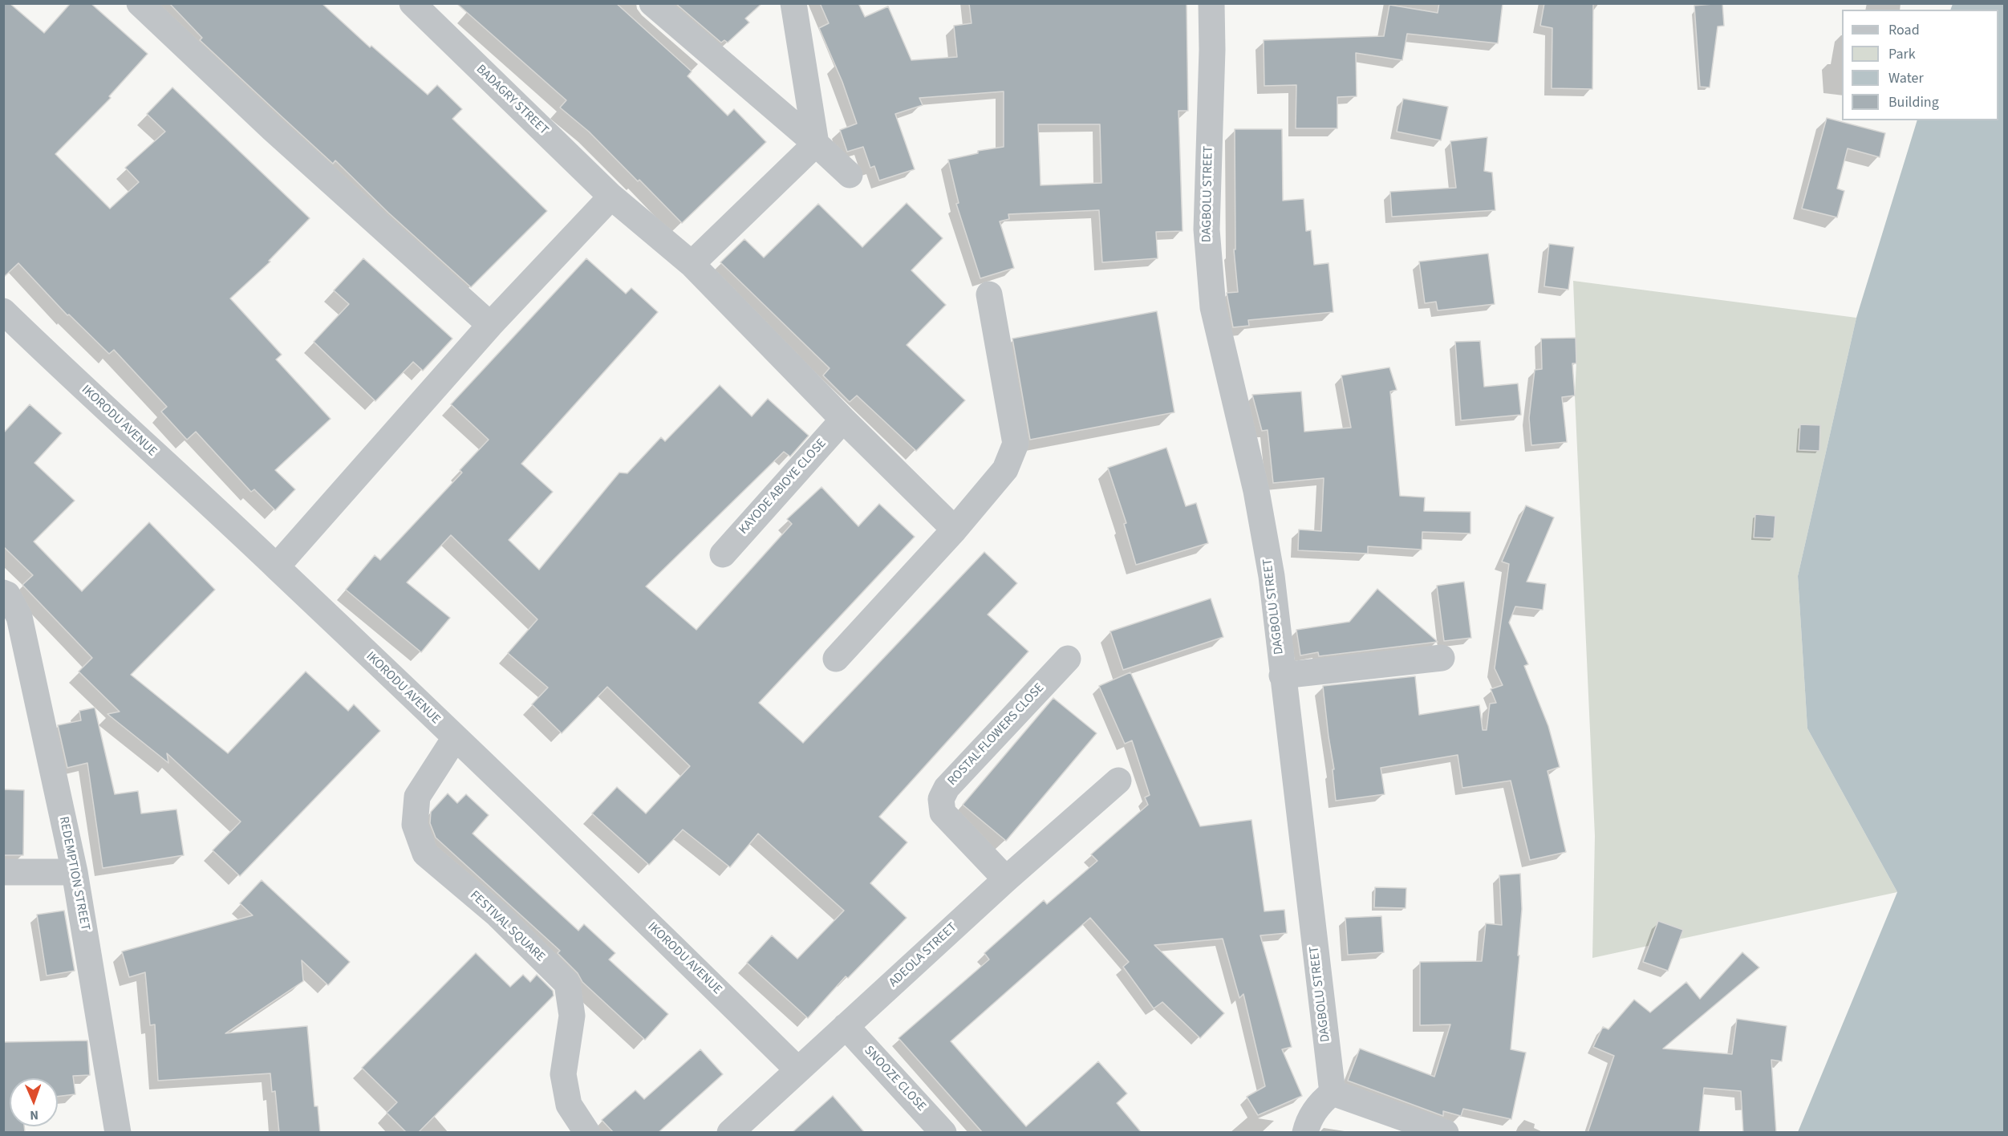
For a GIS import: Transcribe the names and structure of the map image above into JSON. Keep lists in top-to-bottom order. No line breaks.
{"streets":{"street":["BADAGRY STREET","DAGBOLU STREET","IKORODU AVENUE","KAYODE ABIOYE CLOSE","ROSTAL FLOWERS CLOSE","REDEMPTION STREET","FESTIVAL SQUARE","ADEOLA STREET","SNOOZE CLOSE"]},"crossings":[["BADAGRY STREET","KAYODE ABIOYE CLOSE"],["IKORODU AVENUE","FESTIVAL SQUARE"],["IKORODU AVENUE","ADEOLA STREET"],["ROSTAL FLOWERS CLOSE","ADEOLA STREET"],["ADEOLA STREET","SNOOZE CLOSE"]],"legend":["Road","Park","Water","Building"],"north":"bottom"}
